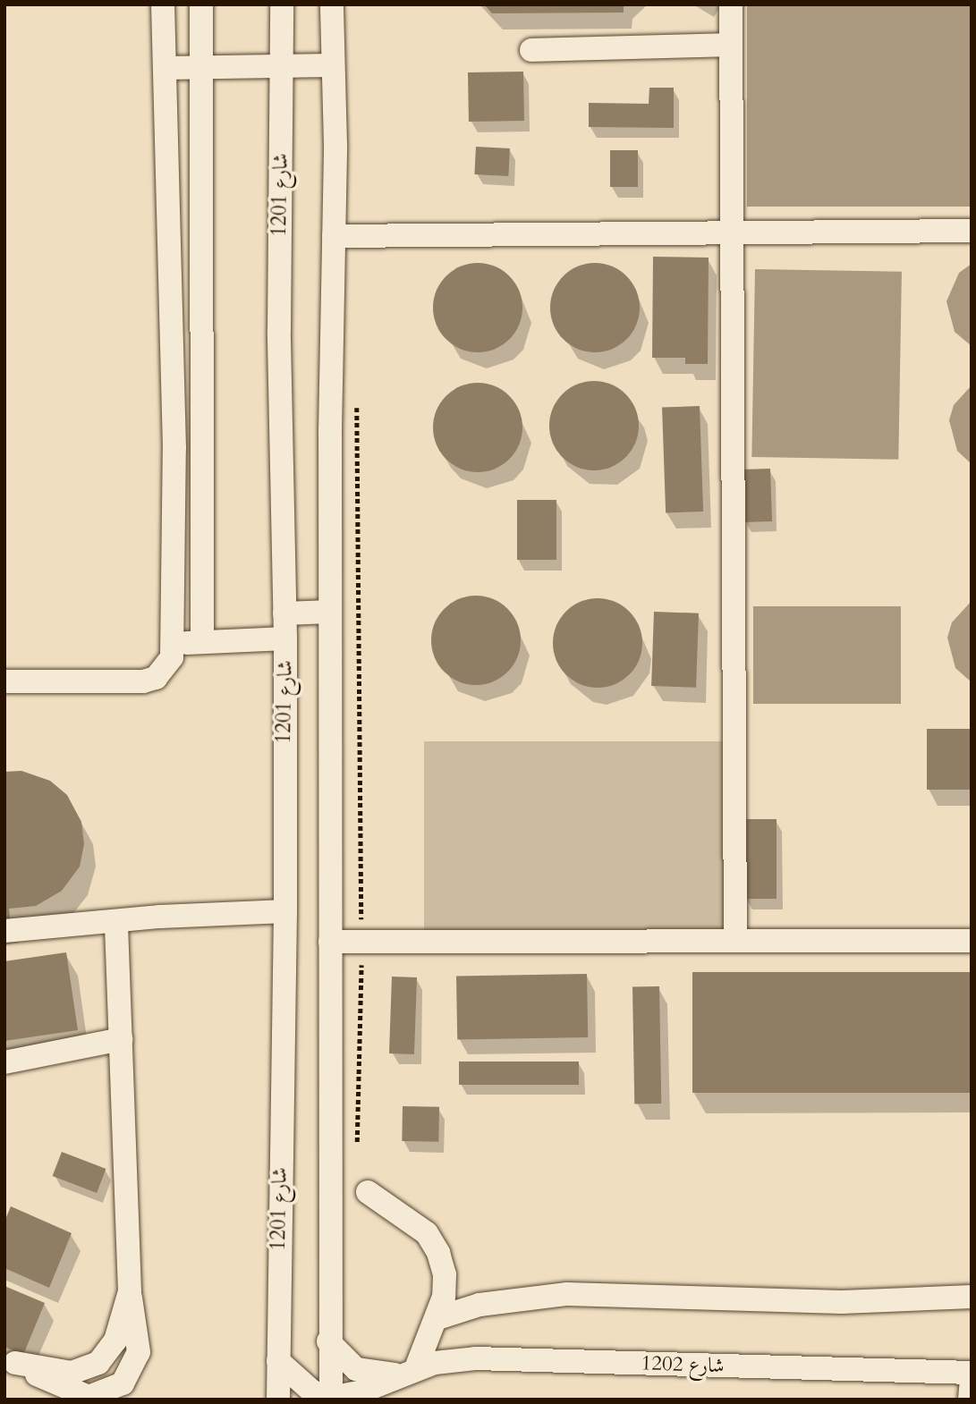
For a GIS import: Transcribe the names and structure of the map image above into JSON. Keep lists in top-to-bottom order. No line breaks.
{"streets":{"street":["شارع 1201","شارع 1202"]}}
